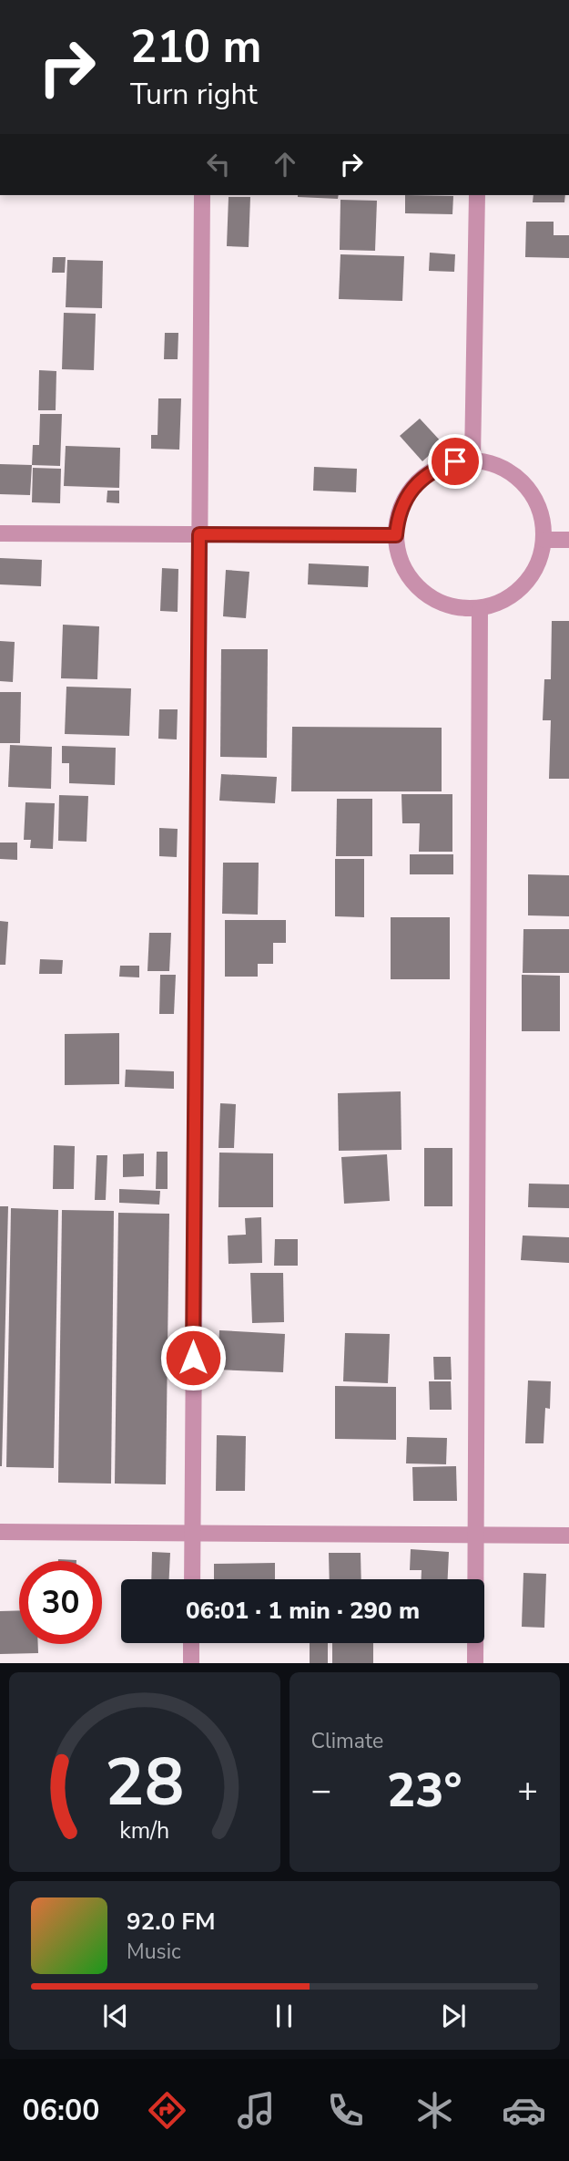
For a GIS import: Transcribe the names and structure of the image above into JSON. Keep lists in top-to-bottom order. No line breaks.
{"page":{"turn":["210 m","Turn right"],"limit":"30","trip":"06:01 · 1 min · 290 m","tile":"Climate","heat":["−","23°","+"],"song":["92.0 FM","Music"],"tabs":"06:00","gauge":["28","km/h"]}}
